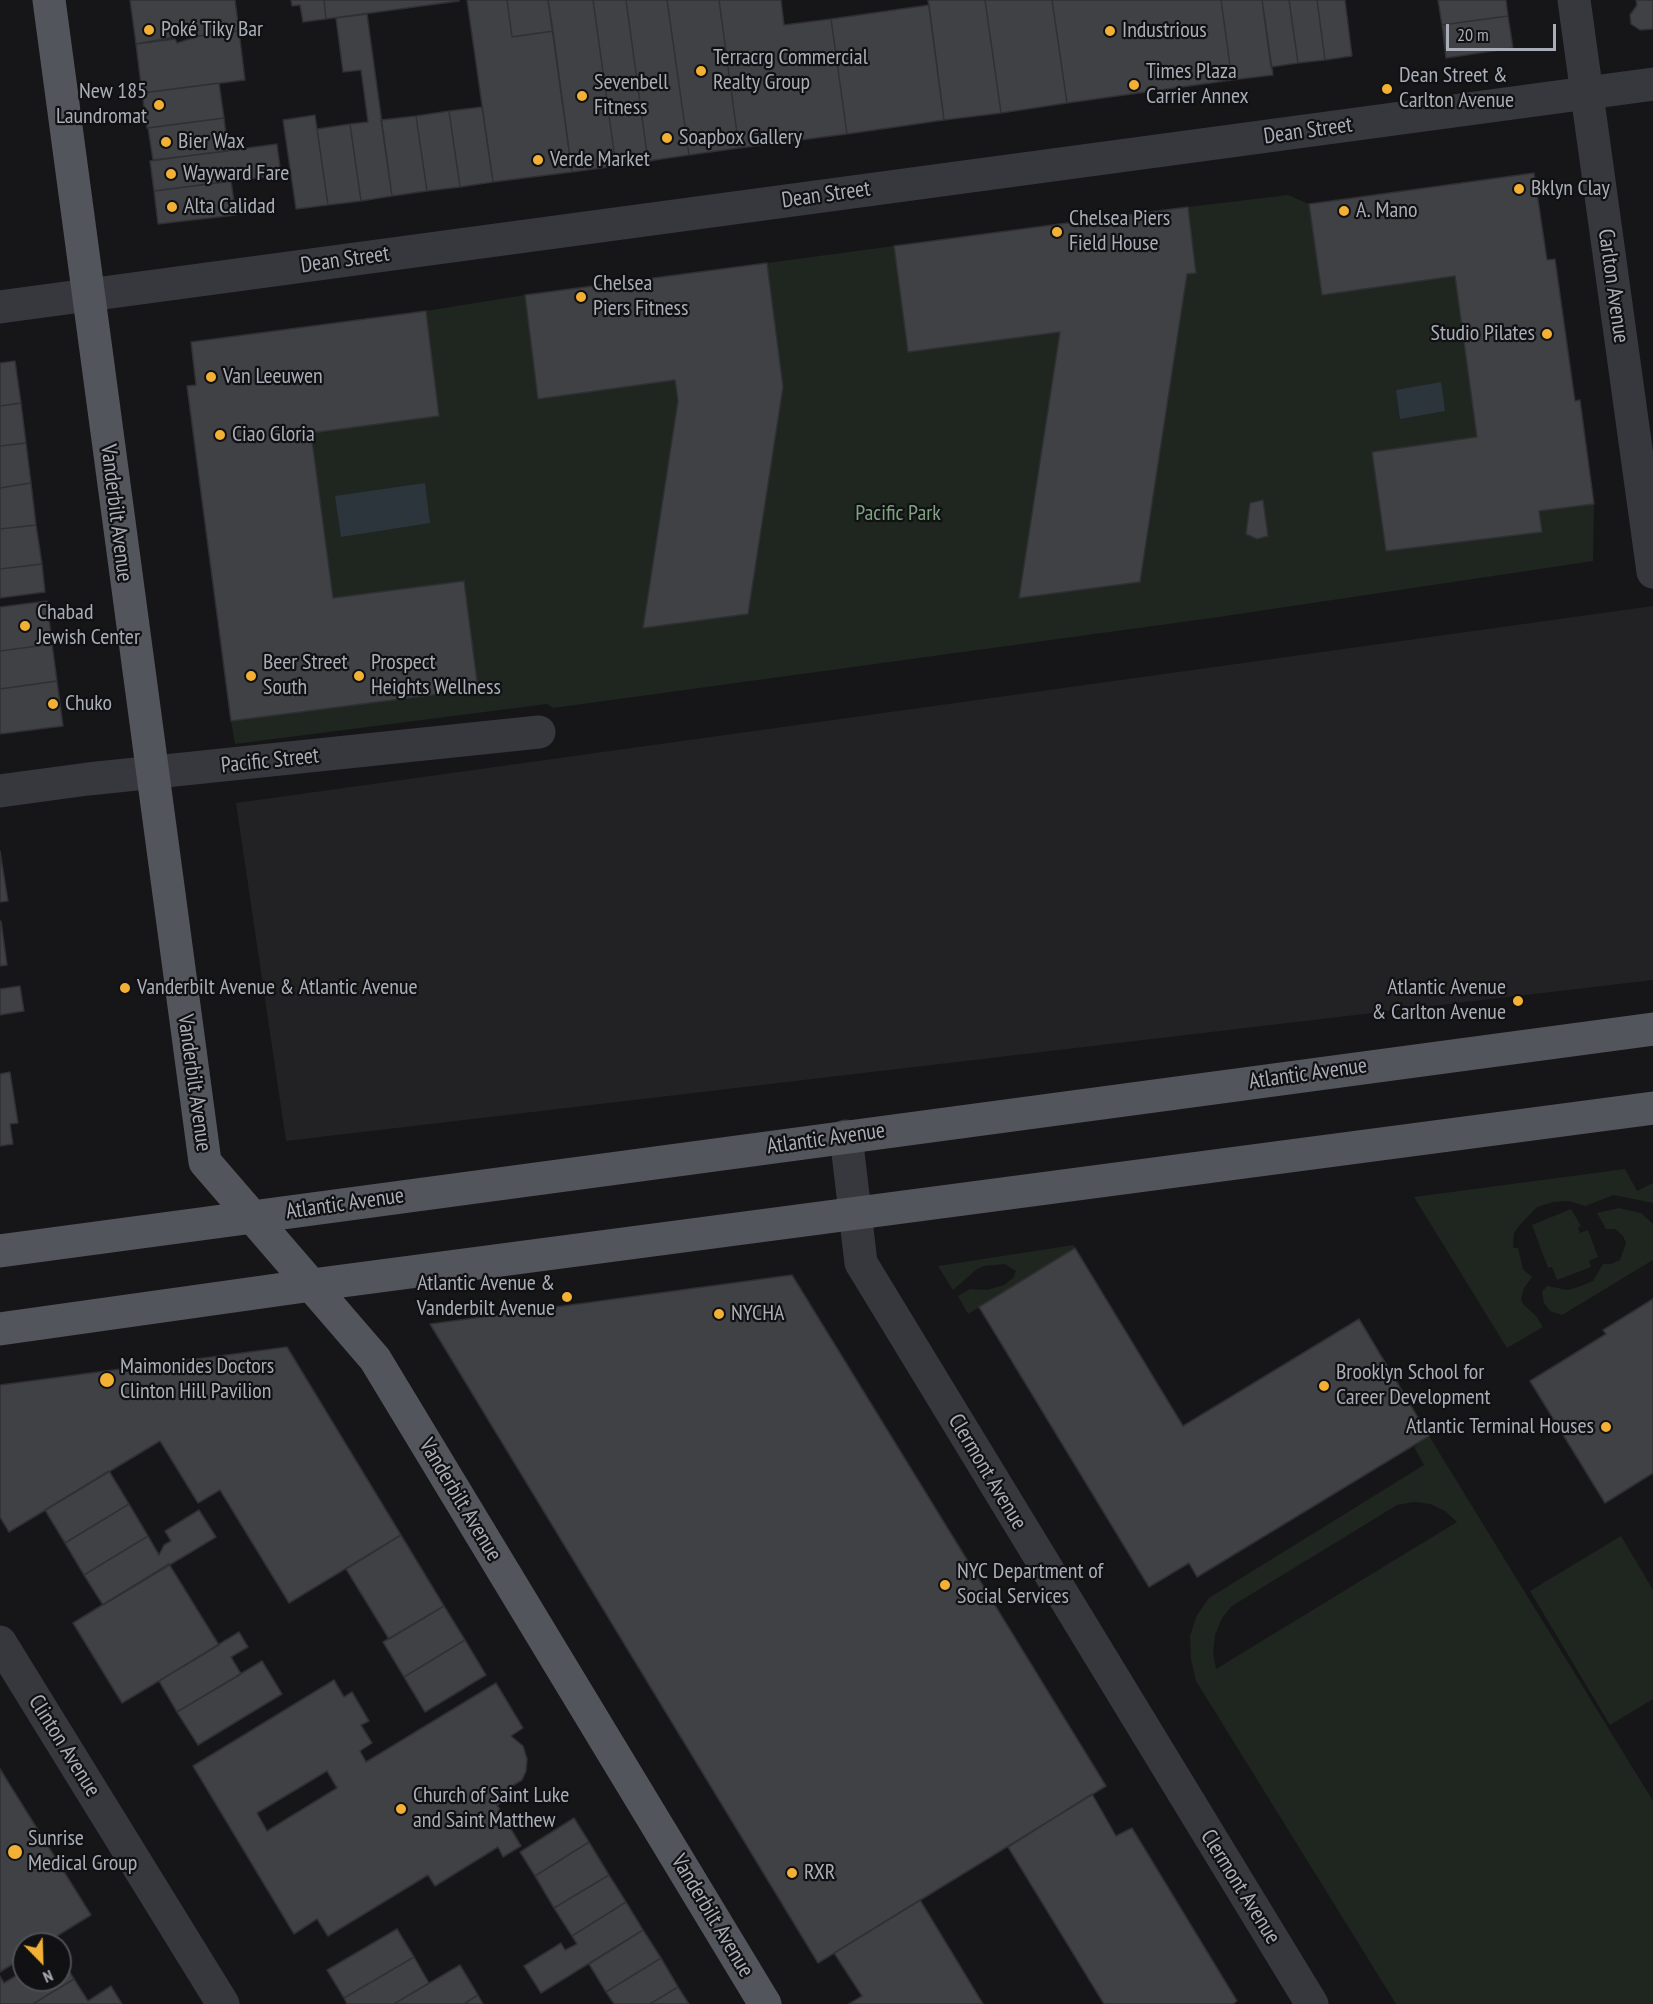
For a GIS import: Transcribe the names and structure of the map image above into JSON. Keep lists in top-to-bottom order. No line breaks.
{"streets":{"main road":["Vanderbilt Avenue","Atlantic Avenue"],"street":["Dean Street","Carlton Avenue","Pacific Street","Clermont Avenue","Clinton Avenue"]},"crossings":[["Dean Street","Carlton Avenue"],["Dean Street","Vanderbilt Avenue"],["Vanderbilt Avenue","Pacific Street"],["Vanderbilt Avenue","Atlantic Avenue"],["Atlantic Avenue","Clermont Avenue"]],"parks":["Pacific Park"],"places":["Poké Tiky Bar","Industrious","Terracrg Commercial Realty Group","Times Plaza Carrier Annex","Dean Street & Carlton Avenue","Sevenbell Fitness","New 185 Laundromat","Soapbox Gallery","Bier Wax","Verde Market","Wayward Fare","Bklyn Clay","Alta Calidad","A. Mano","Chelsea Piers Field House","Chelsea Piers Fitness","Studio Pilates","Van Leeuwen","Ciao Gloria","Chabad Jewish Center","Beer Street South","Prospect Heights Wellness","Chuko","Vanderbilt Avenue & Atlantic Avenue","Atlantic Avenue & Carlton Avenue","Atlantic Avenue & Vanderbilt Avenue","NYCHA","Maimonides Doctors Clinton Hill Pavilion","Brooklyn School for Career Development","Atlantic Terminal Houses","NYC Department of Social Services","Church of Saint Luke and Saint Matthew","Sunrise Medical Group","RXR"],"scale_bar":"20 m","north":"bottom right"}
